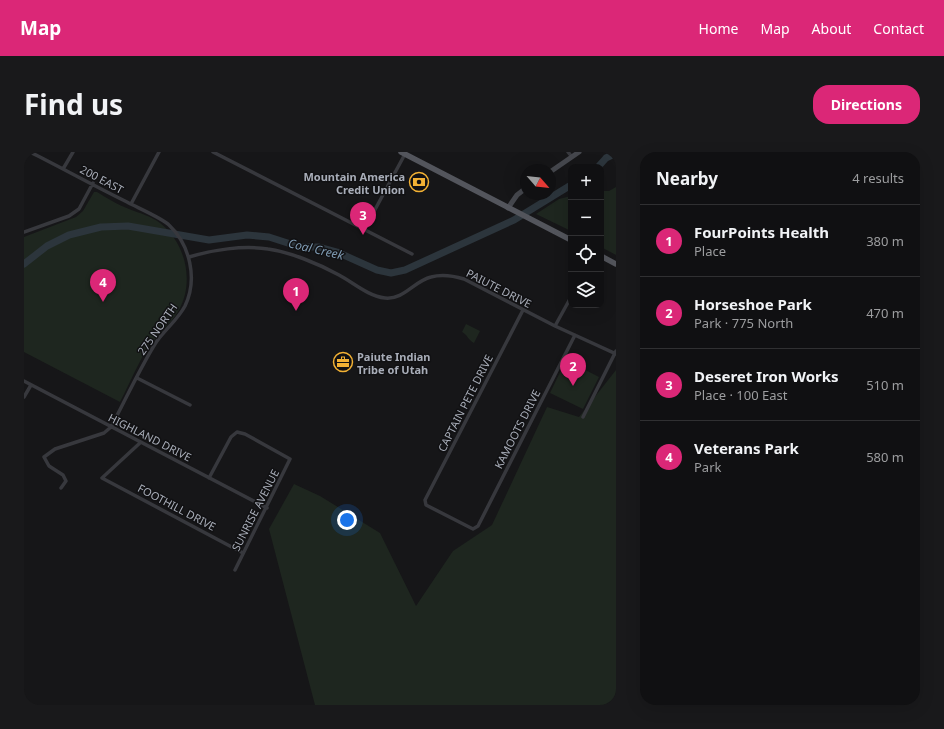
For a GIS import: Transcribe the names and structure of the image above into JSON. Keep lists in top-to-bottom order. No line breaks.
{"streets":{"street":["200 EAST","PAIUTE DRIVE","275 NORTH","CAPTAIN PETE DRIVE","KAMOOTS DRIVE","HIGHLAND DRIVE","FOOTHILL DRIVE","SUNRISE AVENUE"]},"crossings":[["200 EAST","275 NORTH"],["PAIUTE DRIVE","275 NORTH"],["PAIUTE DRIVE","CAPTAIN PETE DRIVE"],["PAIUTE DRIVE","KAMOOTS DRIVE"],["275 NORTH","HIGHLAND DRIVE"],["CAPTAIN PETE DRIVE","KAMOOTS DRIVE"],["HIGHLAND DRIVE","FOOTHILL DRIVE"],["HIGHLAND DRIVE","SUNRISE AVENUE"],["FOOTHILL DRIVE","SUNRISE AVENUE"]],"water":["Coal Creek"],"places":{"bank":["Mountain America Credit Union"],"office":["Paiute Indian Tribe of Utah"]},"north":"bottom right","page":{"header":"Map","nav":["Home","Map","About","Contact"],"title":"Find us","buttons":"Directions","heading":["Nearby","4 results"],"map_buttons":["+","−"],"pins":["3","4","1","2"],"list":[{"mark":"1","name":"FourPoints Health","note":"Place","value":"380 m"},{"mark":"2","name":"Horseshoe Park","note":"Park · 775 North","value":"470 m"},{"mark":"3","name":"Deseret Iron Works","note":"Place · 100 East","value":"510 m"},{"mark":"4","name":"Veterans Park","note":"Park","value":"580 m"}]}}
